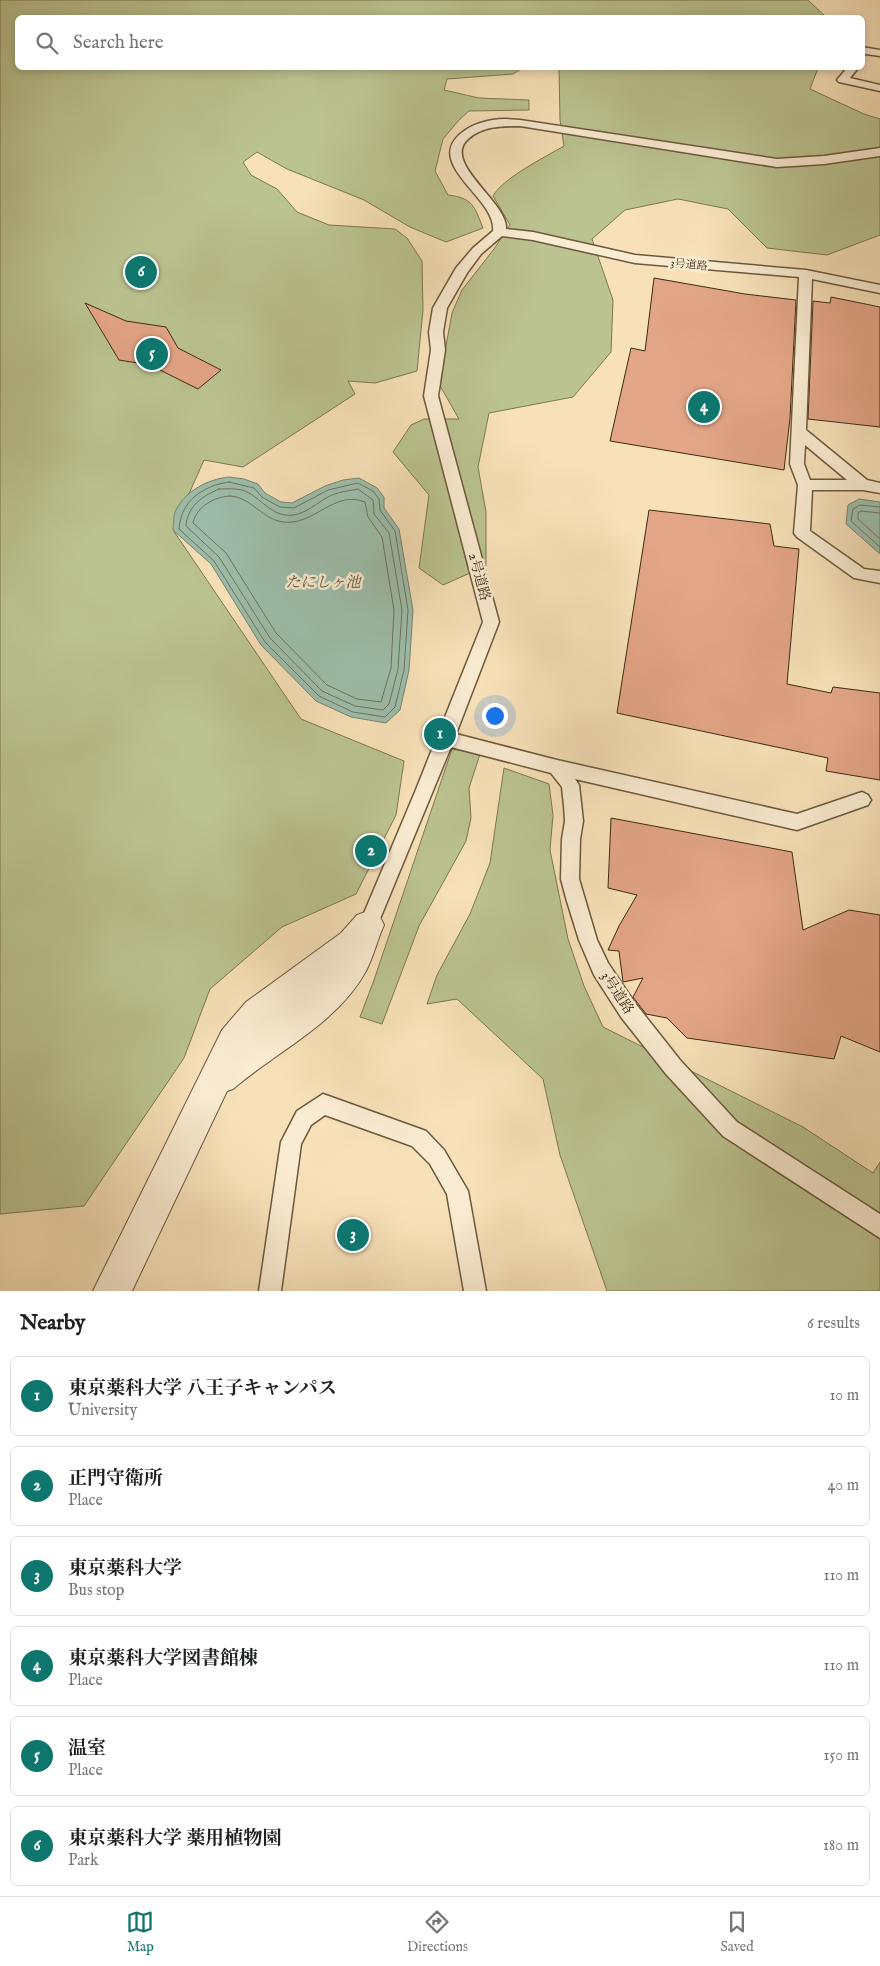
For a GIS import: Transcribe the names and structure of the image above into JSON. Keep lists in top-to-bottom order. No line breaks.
{"streets":{"lane":["3号道路","2号道路"]},"crossings":[["3号道路","2号道路"]],"water":["たにしヶ池"],"page":{"search":"Search here","pins":["6","5","4","1","2","3"],"heading":["Nearby","6 results"],"list":[{"mark":"1","name":"東京薬科大学 八王子キャンパス","note":"University","value":"10 m"},{"mark":"2","name":"正門守衛所","note":"Place","value":"40 m"},{"mark":"3","name":"東京薬科大学","note":"Bus stop","value":"110 m"},{"mark":"4","name":"東京薬科大学図書館棟","note":"Place","value":"110 m"},{"mark":"5","name":"温室","note":"Place","value":"150 m"},{"mark":"6","name":"東京薬科大学 薬用植物園","note":"Park","value":"180 m"}],"nav":["Map","Directions","Saved"]}}
